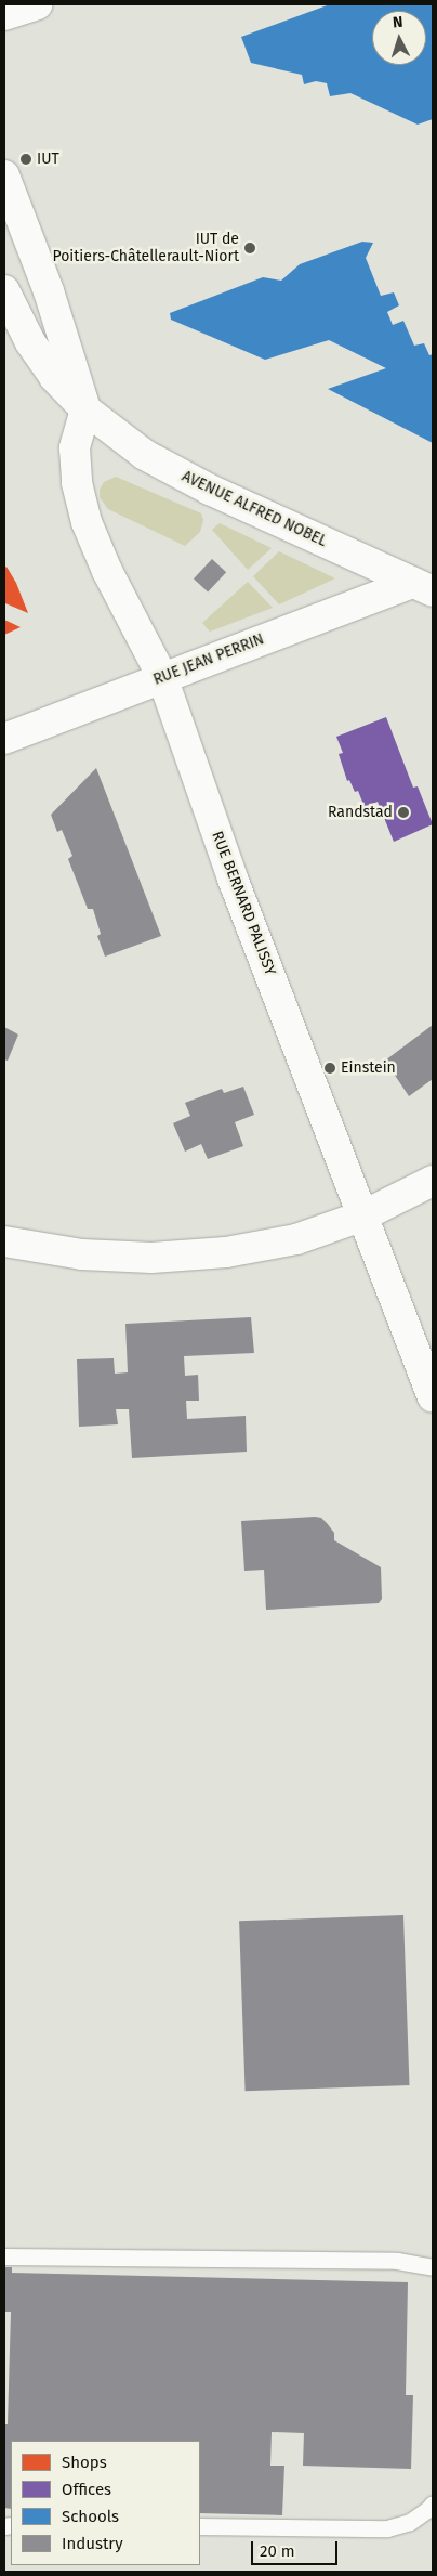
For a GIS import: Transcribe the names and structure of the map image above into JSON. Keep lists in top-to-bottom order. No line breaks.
{"streets":{"street":["AVENUE ALFRED NOBEL","RUE JEAN PERRIN","RUE BERNARD PALISSY"]},"crossings":[["AVENUE ALFRED NOBEL","RUE JEAN PERRIN"],["AVENUE ALFRED NOBEL","RUE BERNARD PALISSY"],["RUE JEAN PERRIN","RUE BERNARD PALISSY"]],"places":["IUT","IUT de Poitiers-Châtellerault-Niort","Randstad","Einstein"],"legend":["Shops","Offices","Schools","Industry"],"scale_bar":"20 m","north":"top"}
